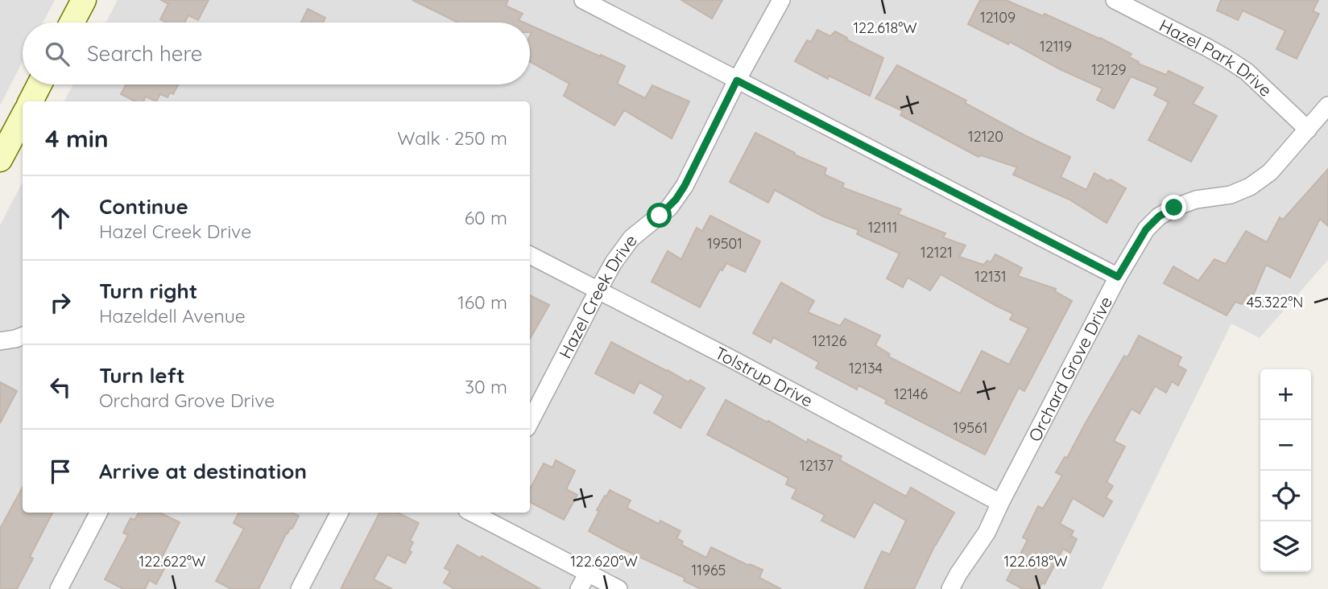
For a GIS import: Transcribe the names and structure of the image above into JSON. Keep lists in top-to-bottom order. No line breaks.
{"streets":{"street":["Hazel Park Drive","Hazel Creek Drive","Orchard Grove Drive","Tolstrup Drive"]},"crossings":[["Hazel Park Drive","Orchard Grove Drive"],["Hazel Creek Drive","Tolstrup Drive"],["Orchard Grove Drive","Tolstrup Drive"]],"house_numbers":["12109","12119","12129","12120","12111","19501","12121","12131","12126","12134","12146","19561","12137","11965"],"page":{"search":"Search here","heading":["4 min","Walk · 250 m"],"list":[["Continue","Hazel Creek Drive","60 m"],["Turn right","Hazeldell Avenue","160 m"],["Turn left","Orchard Grove Drive","30 m"],"Arrive at destination"],"map_buttons":["+","−"]},"coordinates":["122.618°W","45.322°N","122.622°W","122.620°W"]}
